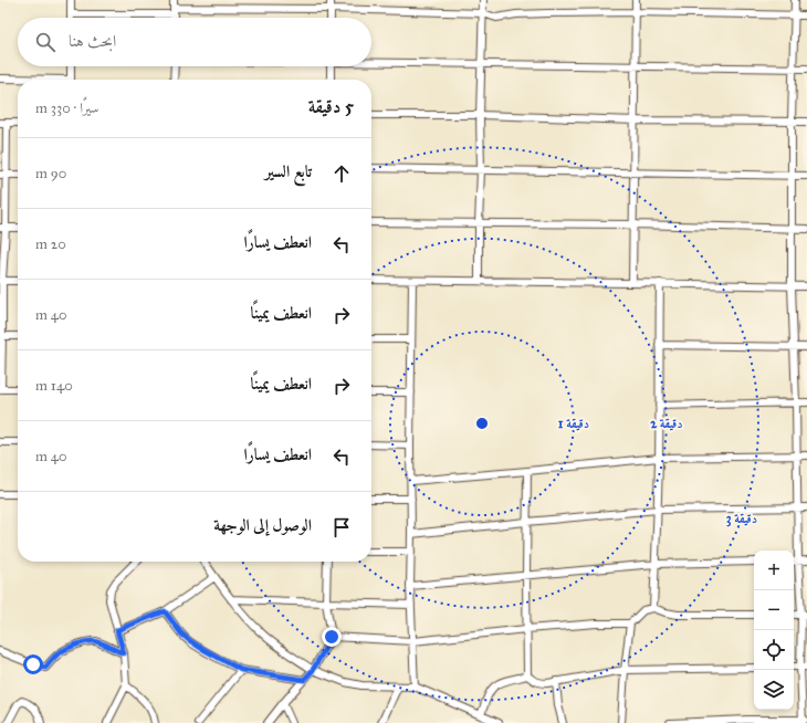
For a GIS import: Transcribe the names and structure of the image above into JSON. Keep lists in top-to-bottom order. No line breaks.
{"page":{"search":"ابحث هنا","heading":["5 دقيقة","سيرًا · 330 m"],"list":[["تابع السير","90 m"],["انعطف يسارًا","20 m"],["انعطف يمينًا","40 m"],["انعطف يمينًا","140 m"],["انعطف يسارًا","40 m"],"الوصول إلى الوجهة"],"map_buttons":["+","−"]},"rings":["1 دقيقة","2 دقيقة","3 دقيقة"]}
